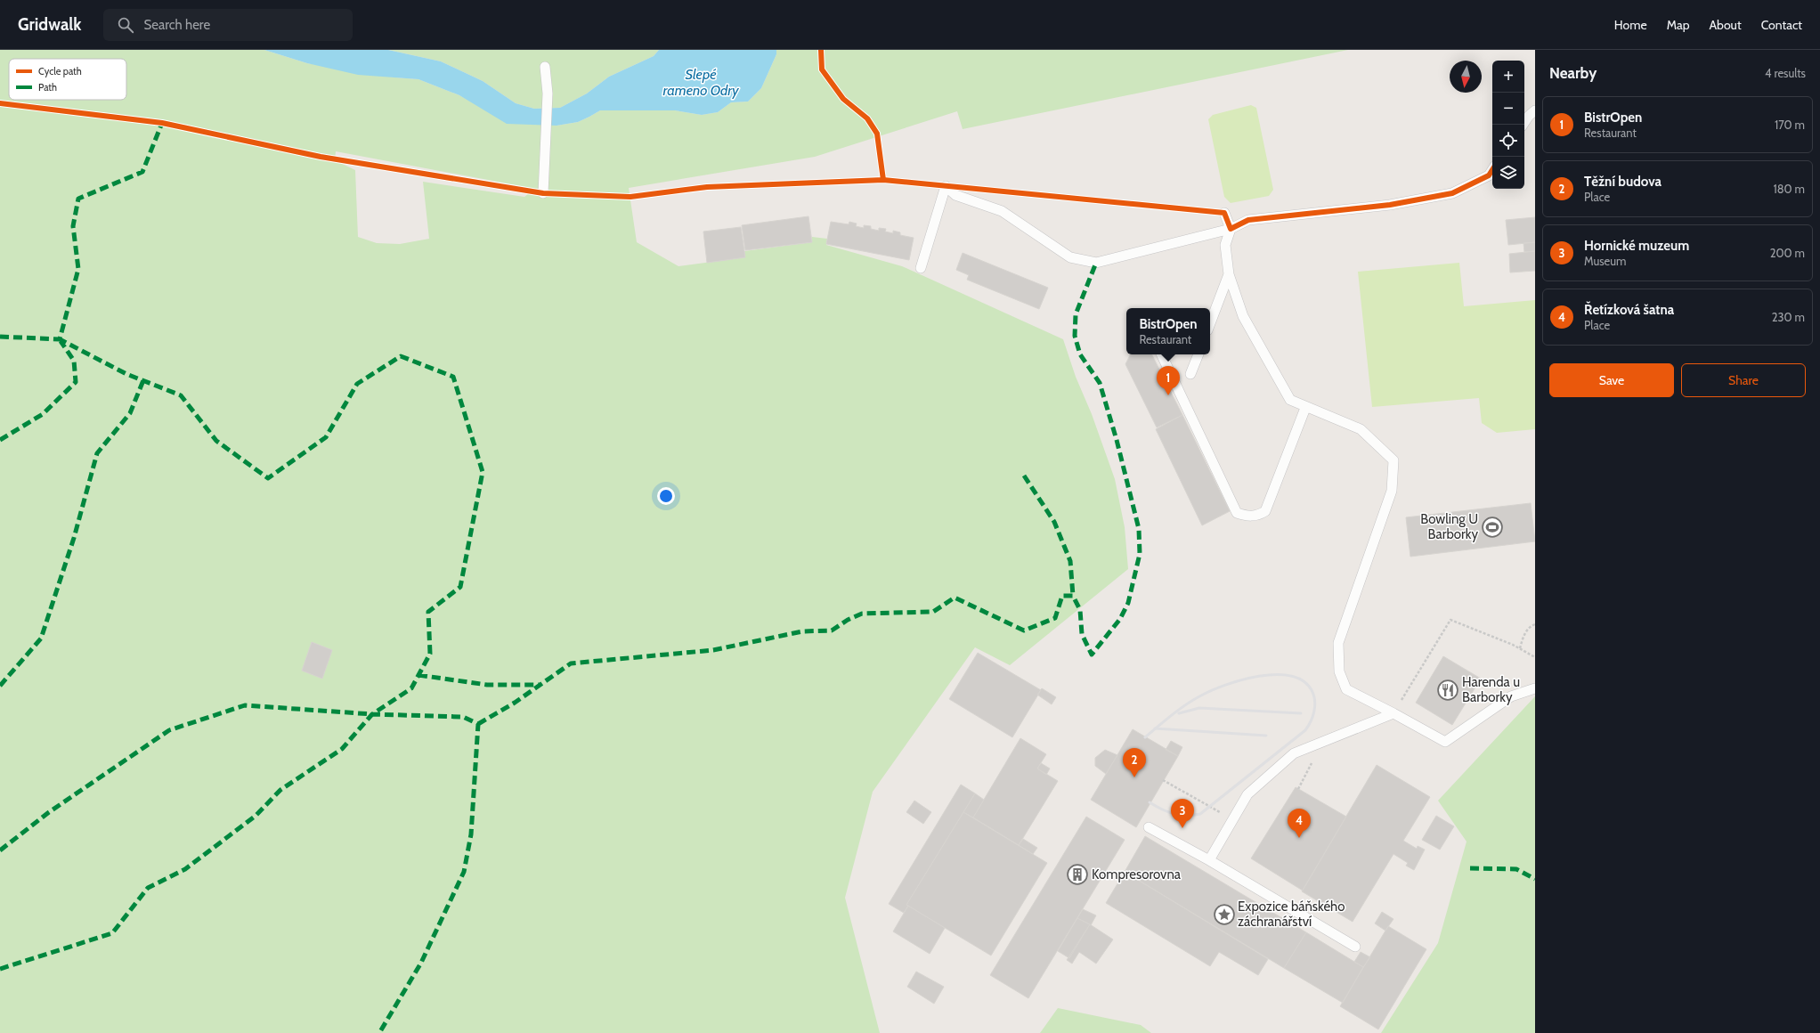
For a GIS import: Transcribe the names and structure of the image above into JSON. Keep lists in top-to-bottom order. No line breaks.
{"water":["Slepé rameno Odry"],"places":{"sports":["Bowling U Barborky"],"restaurant":["Harenda u Barborky"],"building":["Kompresorovna"],"place":["Expozice báňského záchranářství"]},"legend":["Cycle path","Path"],"north":"bottom","page":{"header":"Gridwalk","search":"Search here","nav":["Home","Map","About","Contact"],"heading":["Nearby","4 results"],"map_buttons":["+","−"],"list":[{"mark":"1","name":"BistrOpen","note":"Restaurant","value":"170 m"},{"mark":"2","name":"Těžní budova","note":"Place","value":"180 m"},{"mark":"3","name":"Hornické muzeum","note":"Museum","value":"200 m"},{"mark":"4","name":"Řetízková šatna","note":"Place","value":"230 m"}],"popup":["BistrOpen","Restaurant"],"buttons":["Save","Share"],"pins":["1","2","3","4"]}}
